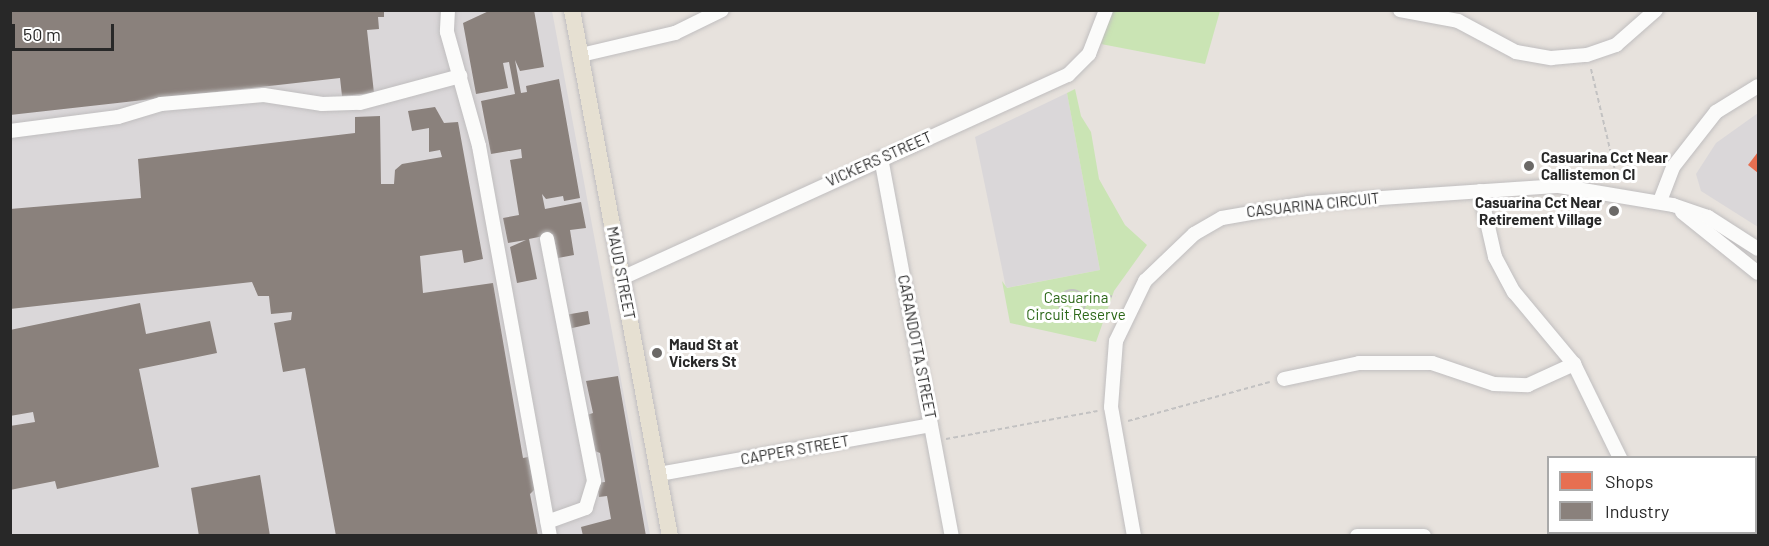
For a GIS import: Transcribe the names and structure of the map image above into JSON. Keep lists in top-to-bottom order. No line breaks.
{"streets":{"main road":["MAUD STREET"],"street":["VICKERS STREET","CASUARINA CIRCUIT","CARANDOTTA STREET","CAPPER STREET"]},"crossings":[["VICKERS STREET","MAUD STREET"],["VICKERS STREET","CARANDOTTA STREET"],["MAUD STREET","CAPPER STREET"],["CARANDOTTA STREET","CAPPER STREET"]],"parks":["Casuarina Circuit Reserve"],"places":["Casuarina Cct Near Callistemon Cl","Casuarina Cct Near Retirement Village","Maud St at Vickers St"],"legend":["Shops","Industry"],"scale_bar":"50 m"}
